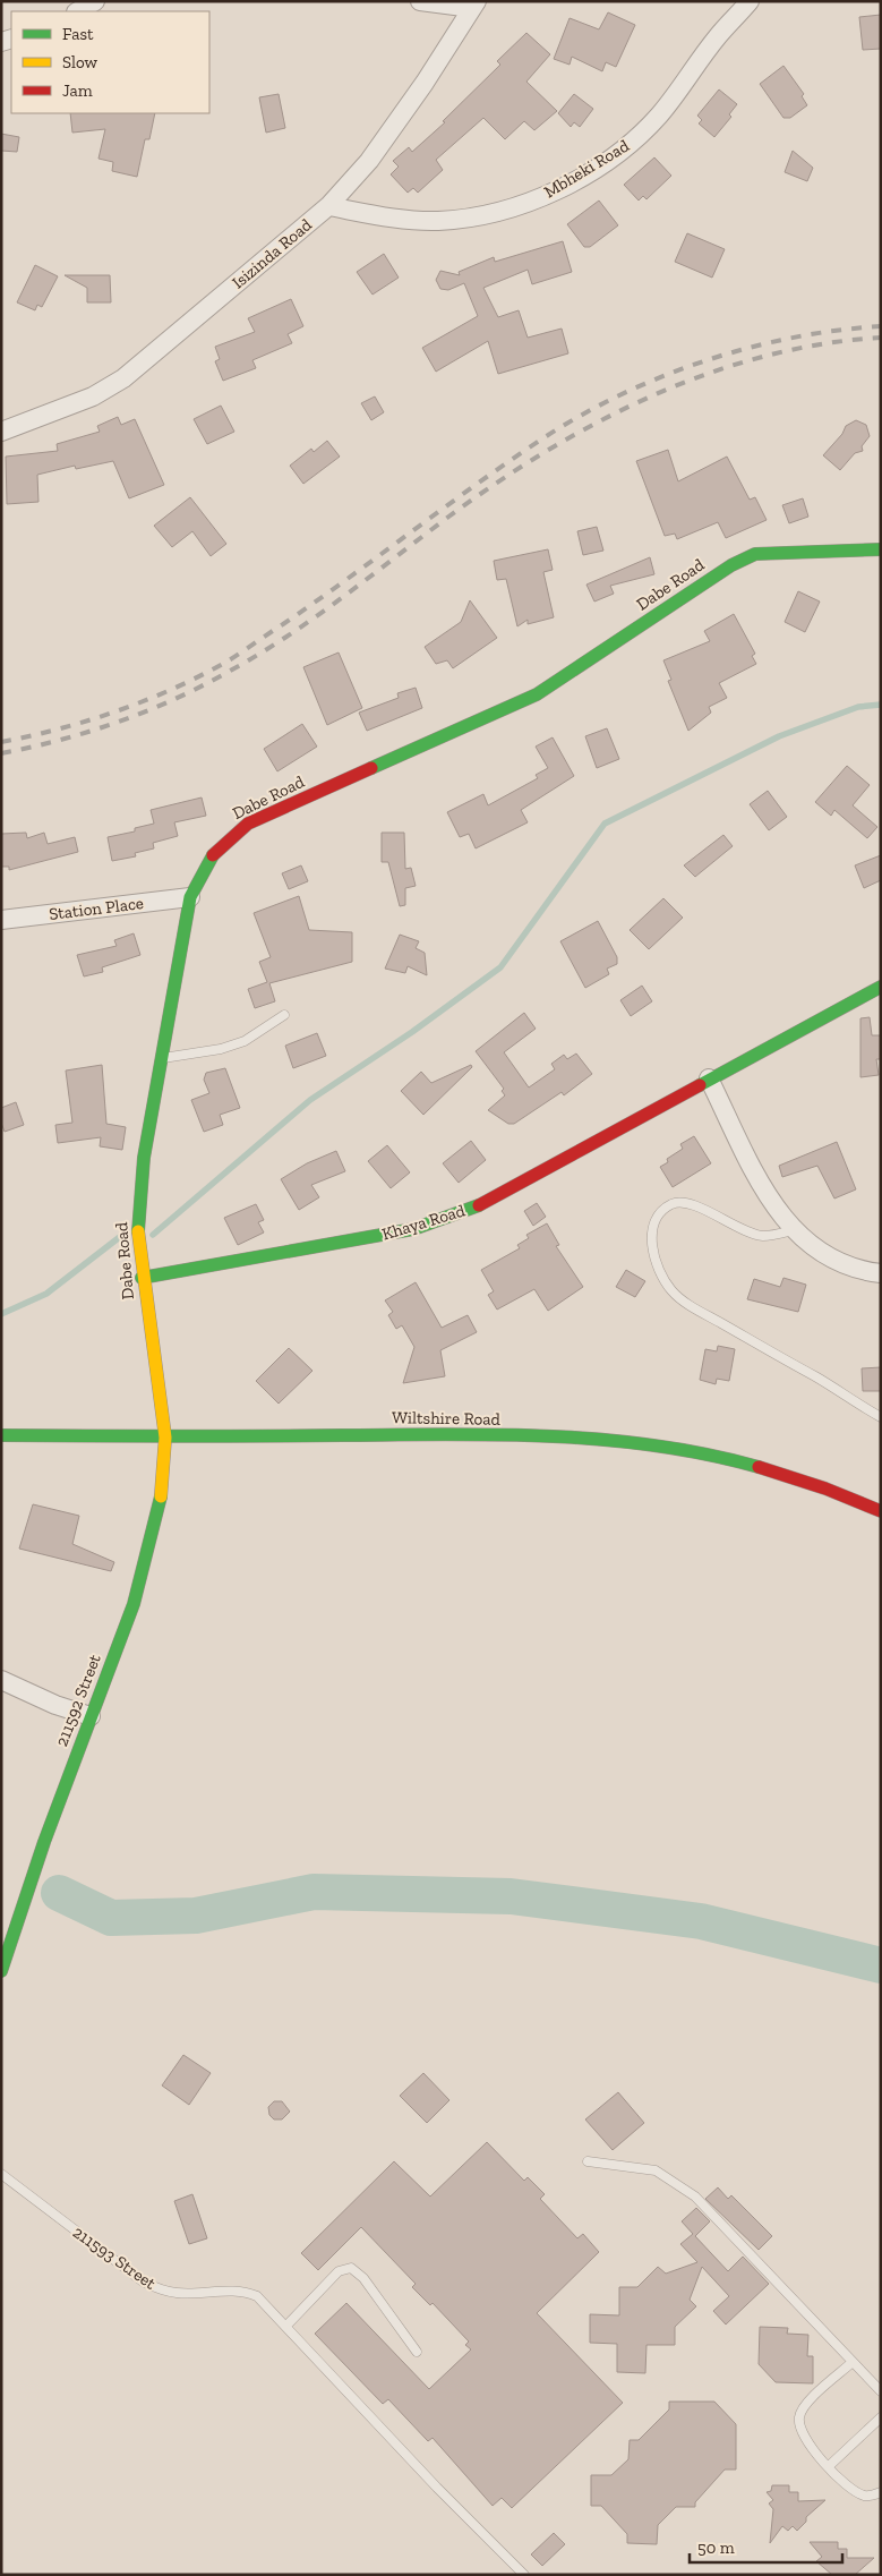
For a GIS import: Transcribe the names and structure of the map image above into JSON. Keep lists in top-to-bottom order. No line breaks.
{"streets":{"street":["Mbheki Road","Isizinda Road","Dabe Road","Station Place","Khaya Road","Wiltshire Road","211592 Street"],"lane":["211593 Street"]},"crossings":[["Mbheki Road","Isizinda Road"],["Dabe Road","Station Place"],["Dabe Road","Khaya Road"],["Dabe Road","Wiltshire Road"],["Dabe Road","211592 Street"],["Wiltshire Road","211592 Street"]],"legend":["Fast","Slow","Jam"],"scale_bar":"50 m"}
